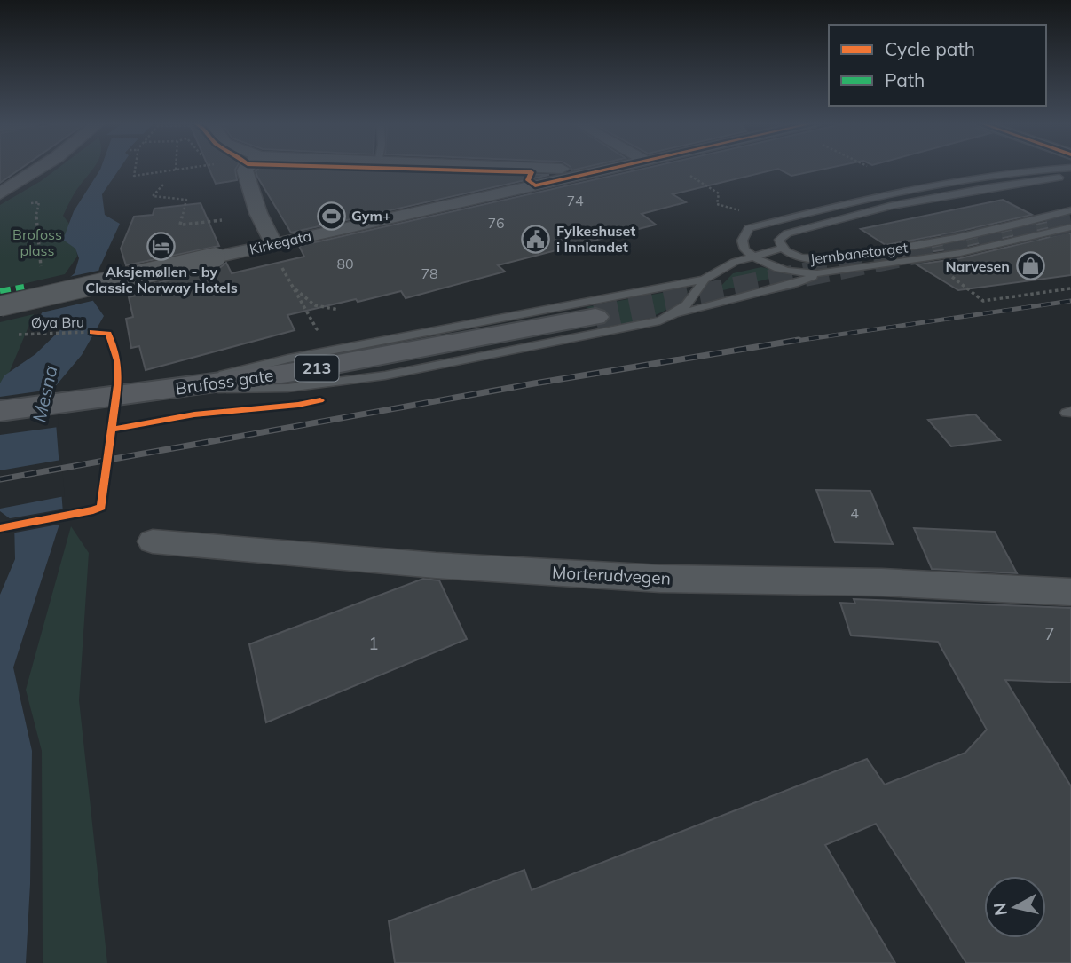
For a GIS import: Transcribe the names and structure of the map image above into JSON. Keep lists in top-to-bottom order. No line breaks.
{"streets":{"main road":["213","Brufoss gate"],"street":["Kirkegata","Morterudvegen"],"lane":["Jernbanetorget"],"cycle path":["Øya Bru"]},"water":["Mesna"],"parks":["Brofoss plass"],"places":{"sports":["Gym+"],"public building":["Fylkeshuset i Innlandet"],"hotel":["Aksjemøllen - by Classic Norway Hotels"],"shop":["Narvesen"]},"house_numbers":["74","76","80","78","4","7","1"],"legend":["Cycle path","Path"],"north":"left"}
